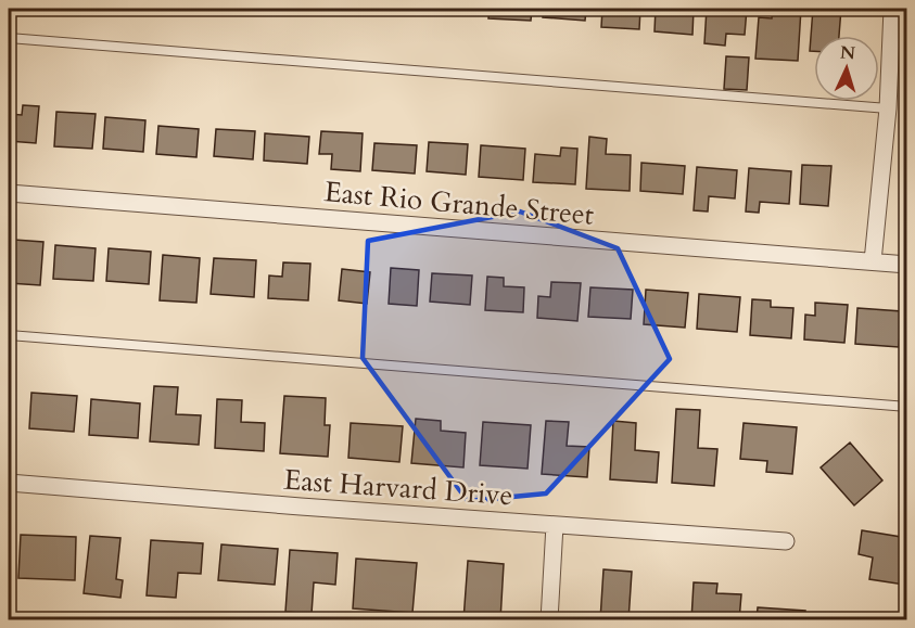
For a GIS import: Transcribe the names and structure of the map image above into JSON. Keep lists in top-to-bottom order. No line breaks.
{"streets":{"street":["East Rio Grande Street","East Harvard Drive"]},"north":"top"}
